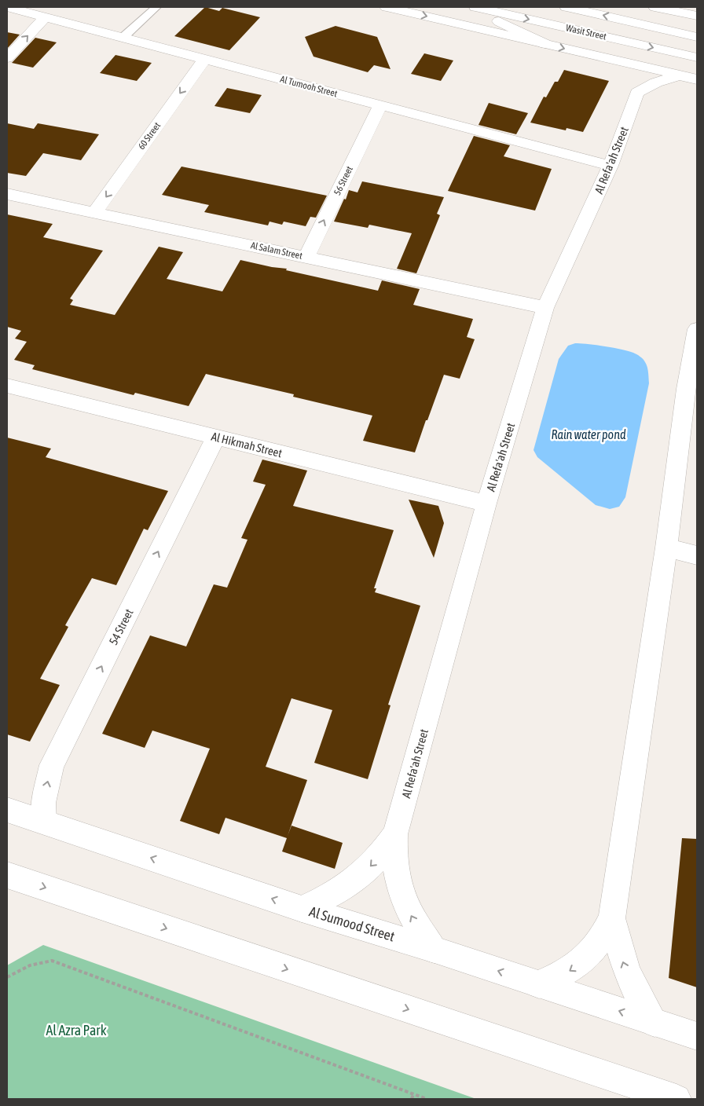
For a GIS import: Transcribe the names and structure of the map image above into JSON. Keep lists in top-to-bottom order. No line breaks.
{"streets":{"main road":["Wasit Street","Al Tumooh Street","60 Street","Al Refa'ah Street","56 Street","Al Salam Street","Al Hikmah Street","54 Street","Al Sumood Street"]},"crossings":[["Al Tumooh Street","60 Street"],["Al Tumooh Street","Al Refa'ah Street"],["Al Tumooh Street","56 Street"],["60 Street","Al Salam Street"],["Al Refa'ah Street","Al Salam Street"],["Al Refa'ah Street","Al Hikmah Street"],["Al Refa'ah Street","Al Sumood Street"],["56 Street","Al Salam Street"],["Al Hikmah Street","54 Street"],["54 Street","Al Sumood Street"]],"one_way":["60 Street","56 Street","54 Street"],"water":["Rain water pond"],"parks":["Al Azra Park"]}
